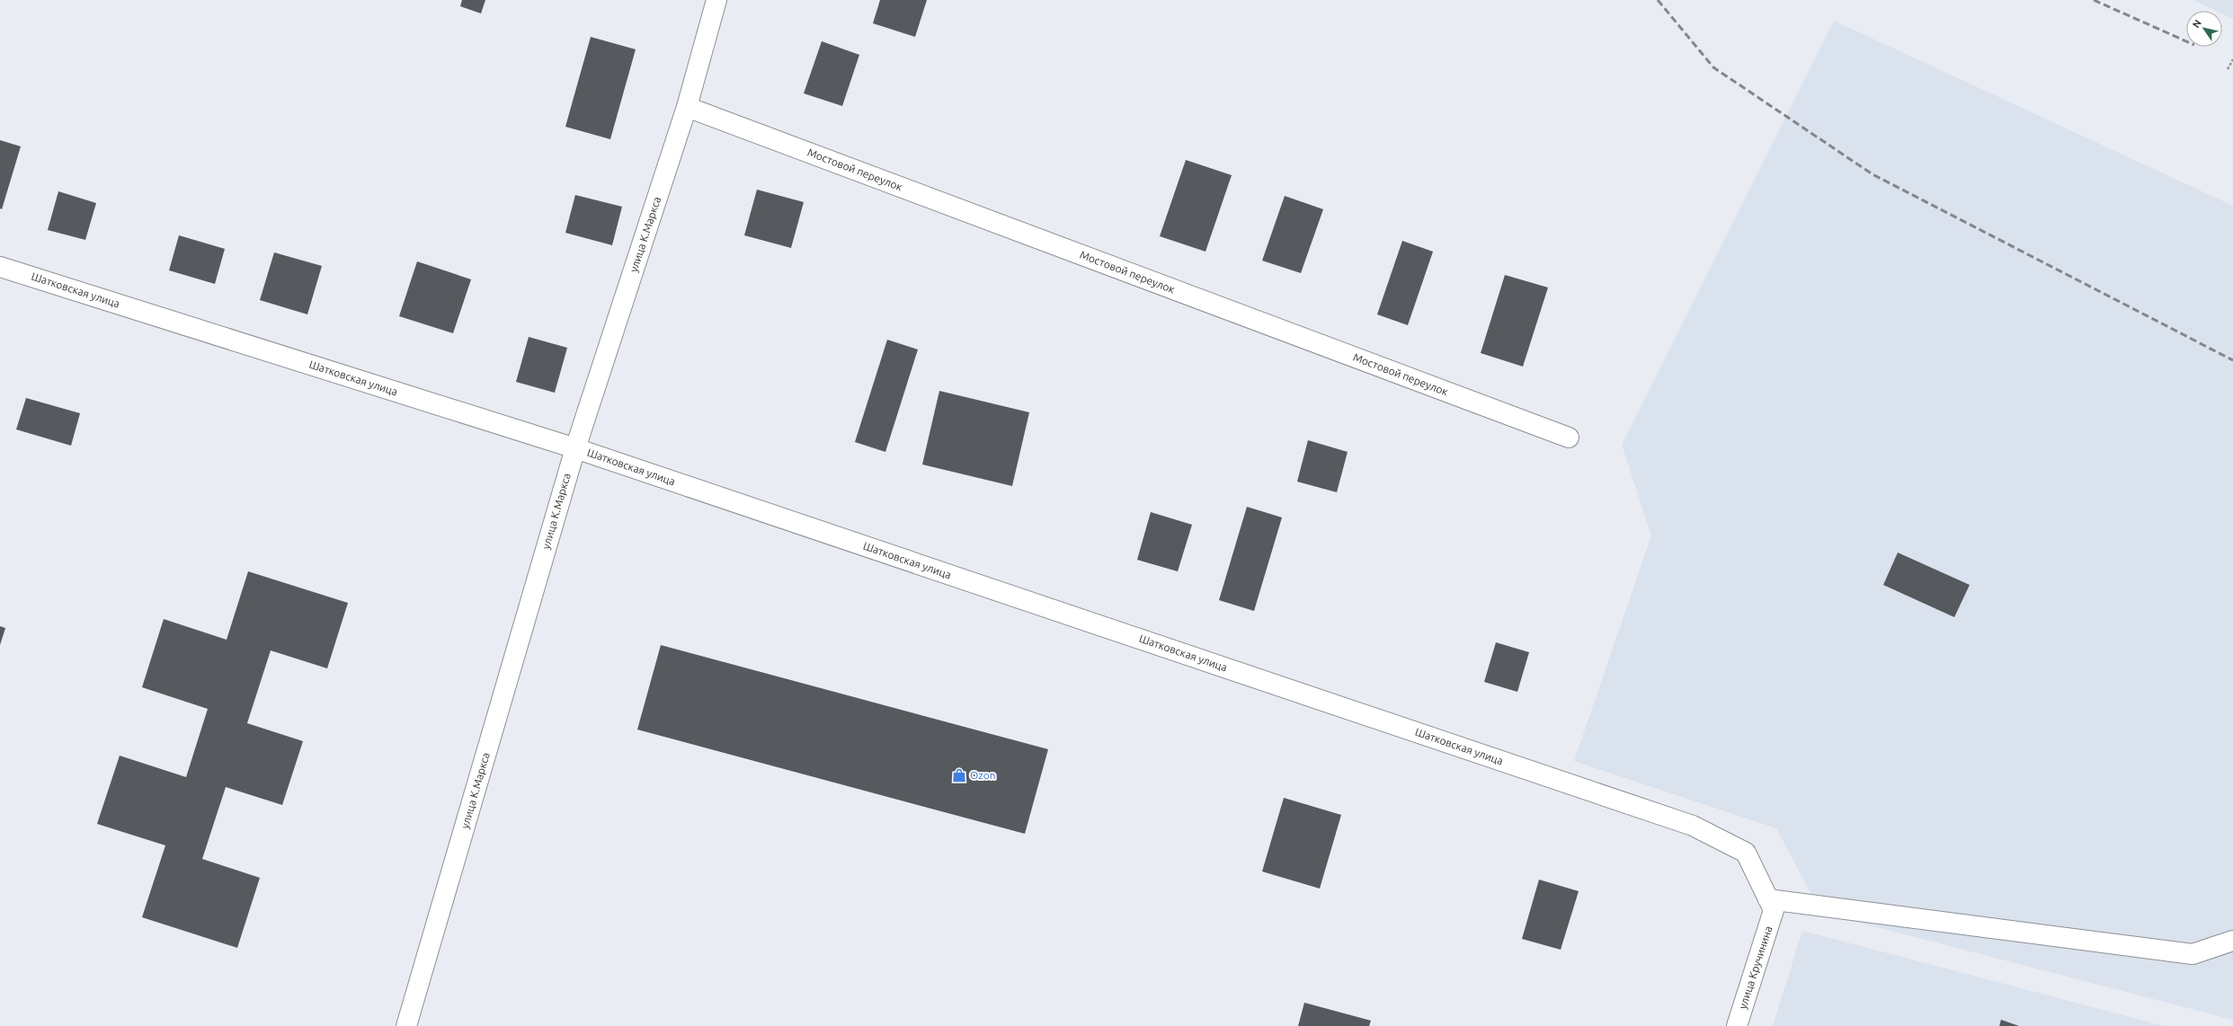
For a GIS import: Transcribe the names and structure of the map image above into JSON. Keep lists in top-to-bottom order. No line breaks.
{"streets":{"street":["Мостовой переулок","улица К.Маркса","Шатковская улица","улица Кручинина"]},"crossings":[["Мостовой переулок","улица К.Маркса"],["улица К.Маркса","Шатковская улица"],["Шатковская улица","улица Кручинина"]],"places":{"shop":["Ozon"]},"north":"top left"}
